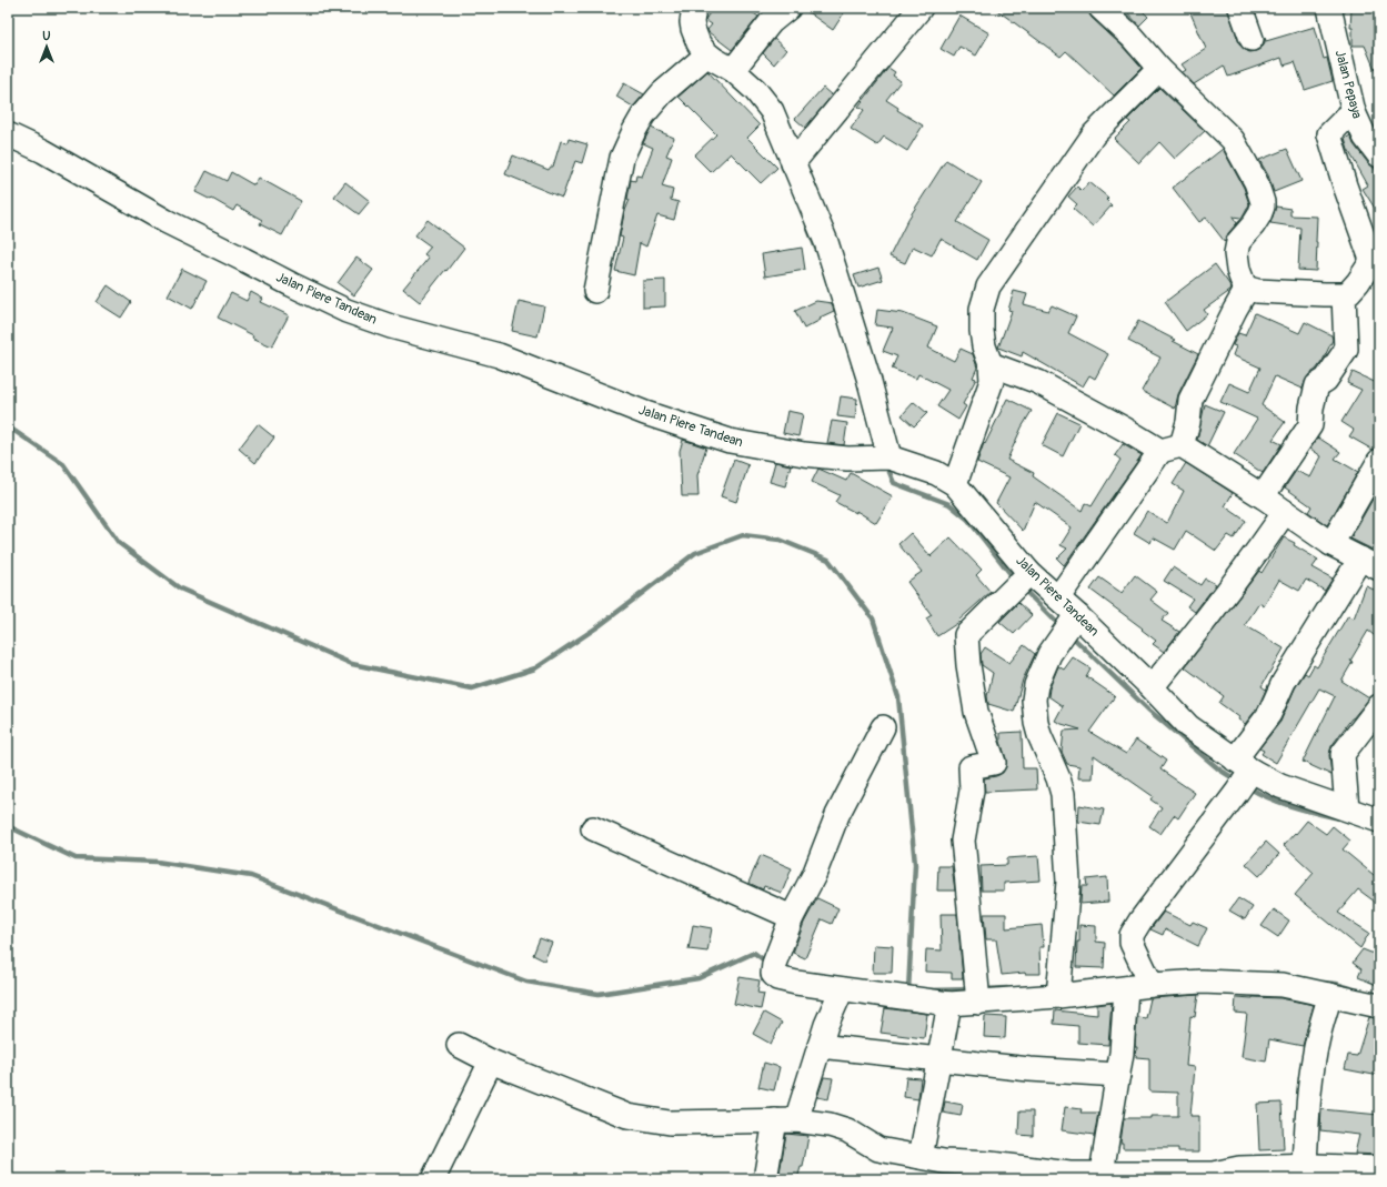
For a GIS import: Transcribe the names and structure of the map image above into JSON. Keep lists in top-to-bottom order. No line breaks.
{"streets":{"street":["Jalan Pepaya","Jalan Piere Tandean"]},"north":"top"}
